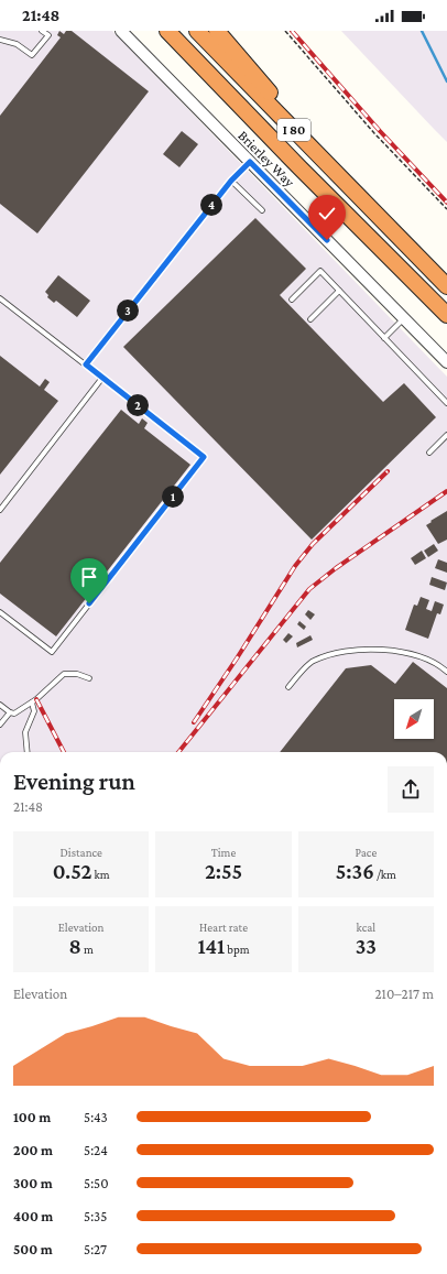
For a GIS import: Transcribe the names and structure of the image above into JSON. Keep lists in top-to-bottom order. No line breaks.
{"streets":{"highway":["I 80"],"street":["Brierley Way"]},"north":"bottom left","page":{"status":"21:48","pins":["4","3","2","1"],"heading":["Evening run","21:48"],"stats":[["Distance","0.52 km"],["Time","2:55"],["Pace","5:36 /km"],["Elevation","8 m"],["Heart rate","141 bpm"],["kcal","33"]],"chart":["Elevation","210–217 m"],"list":[{"name":"100 m","note":"5:43"},{"name":"200 m","note":"5:24"},{"name":"300 m","note":"5:50"},{"name":"400 m","note":"5:35"},{"name":"500 m","note":"5:27"}]}}
